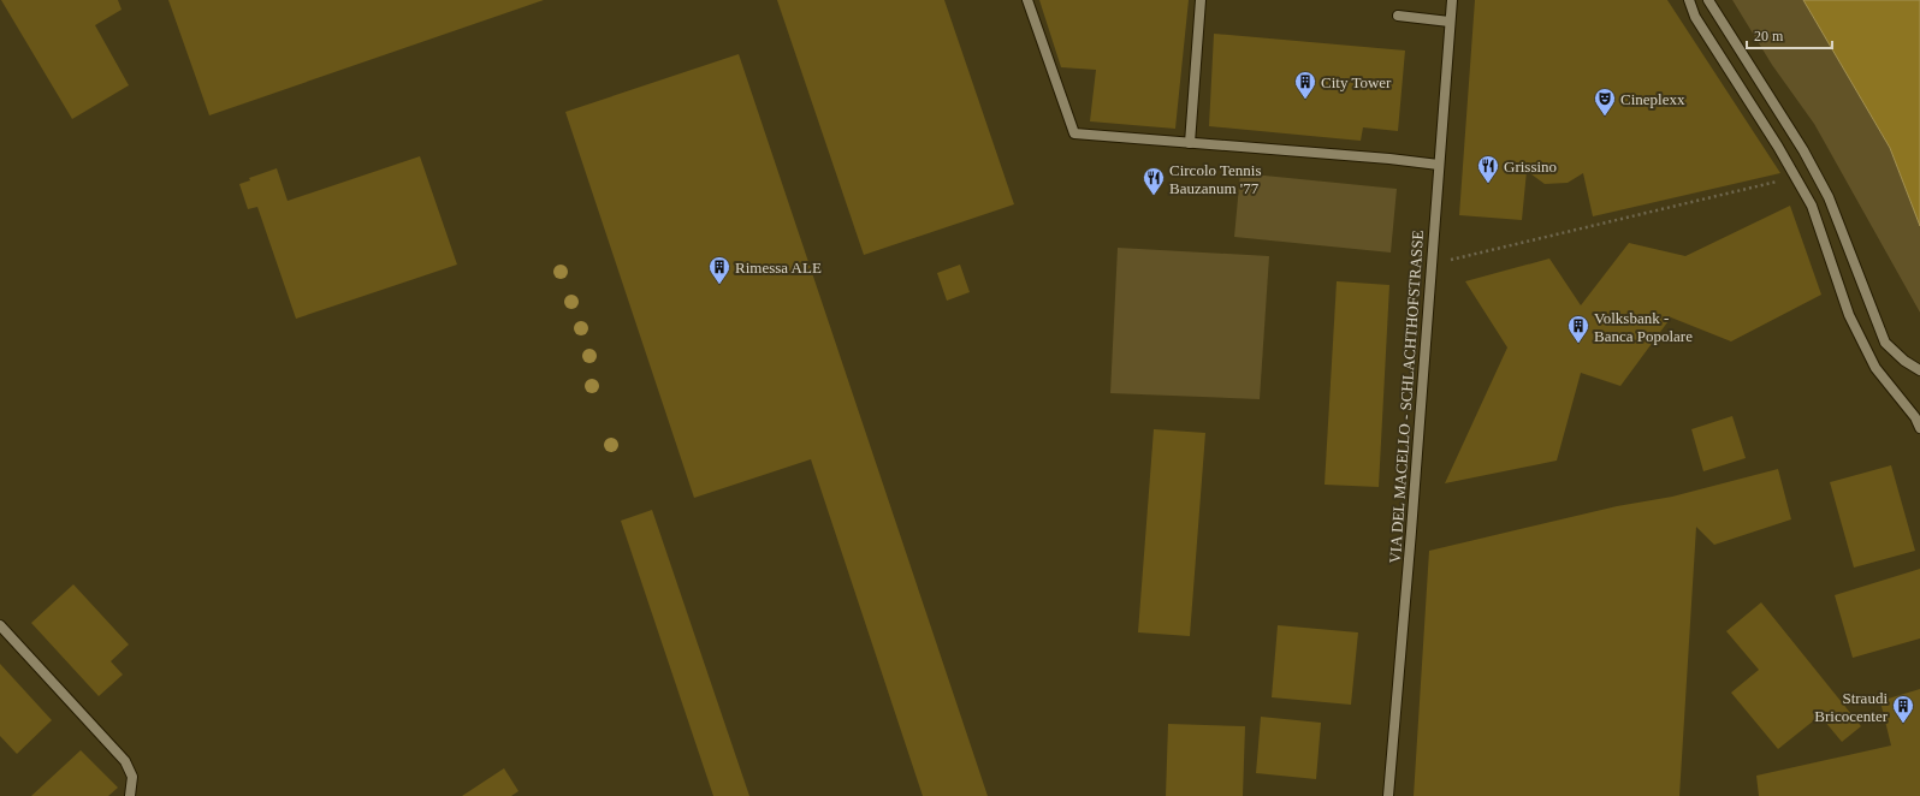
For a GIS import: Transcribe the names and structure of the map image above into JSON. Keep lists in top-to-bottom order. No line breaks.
{"streets":{"street":["VIA DEL MACELLO - SCHLACHTHOFSTRASSE"]},"places":{"building":["City Tower","Rimessa ALE","Volksbank - Banca Popolare","Straudi Bricocenter"],"theatre":["Cineplexx"],"restaurant":["Grissino","Circolo Tennis Bauzanum '77"]},"scale_bar":"20 m"}
